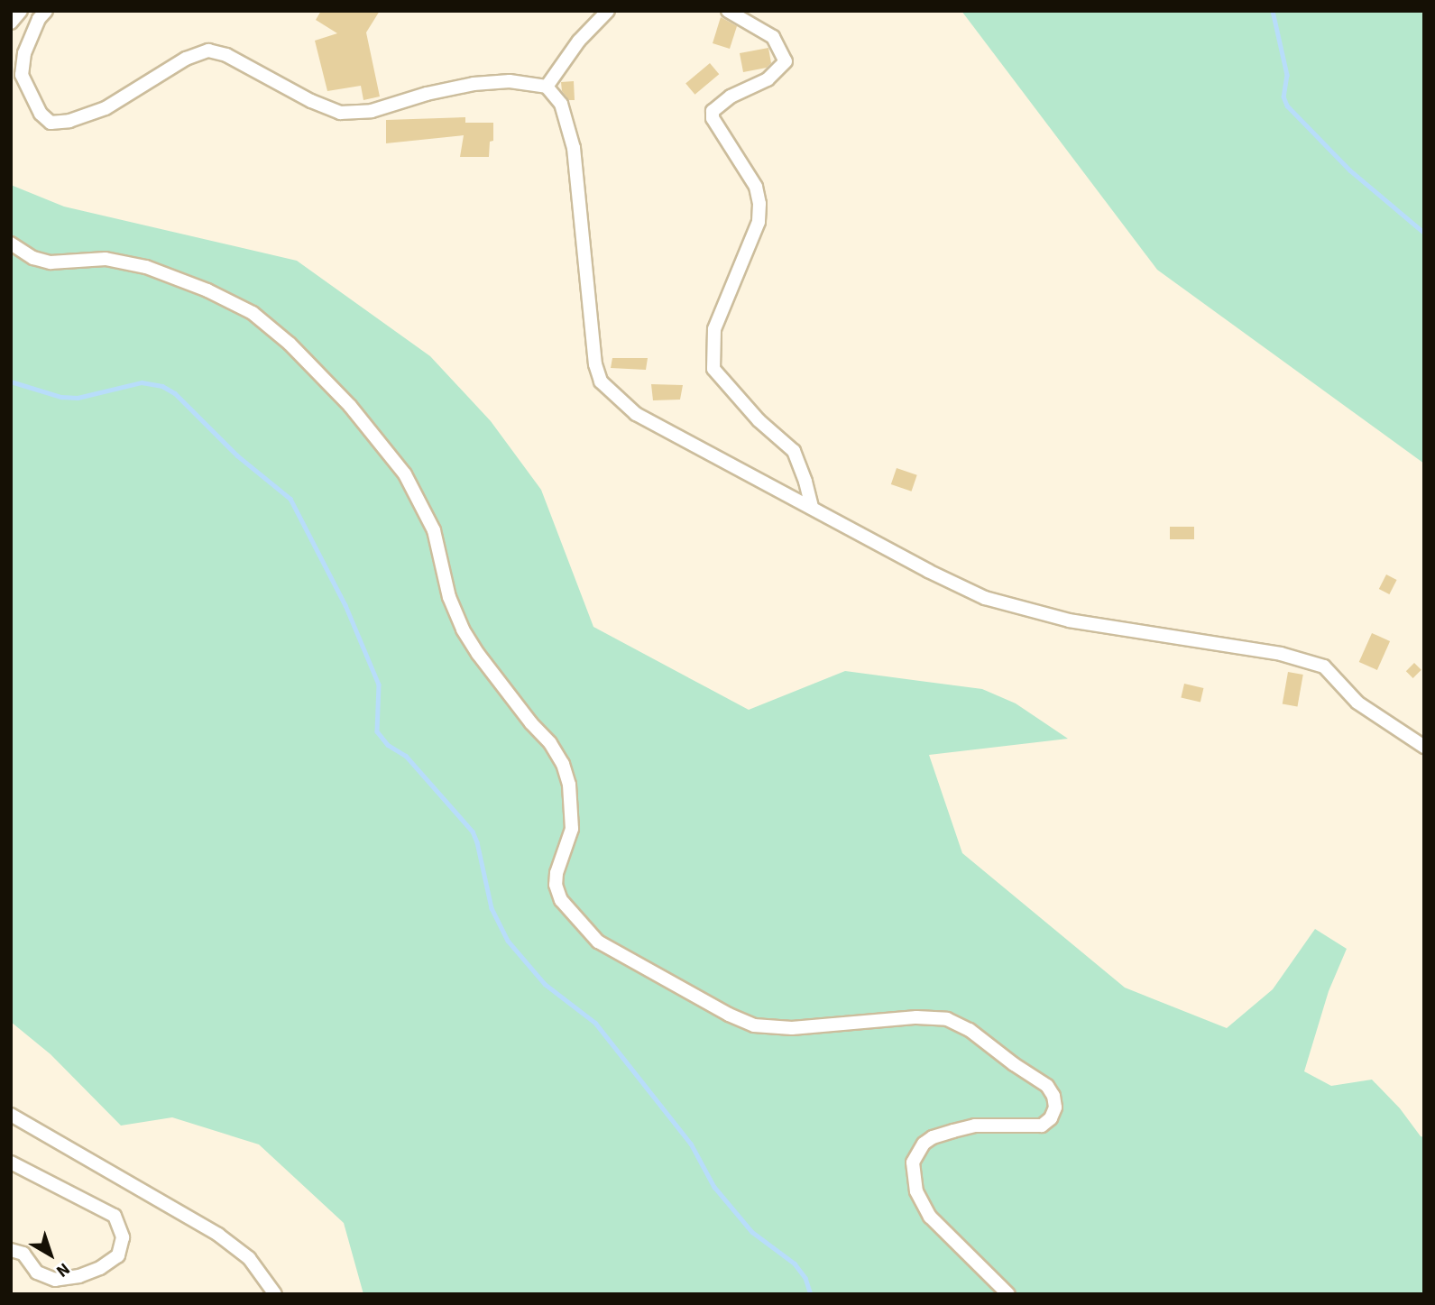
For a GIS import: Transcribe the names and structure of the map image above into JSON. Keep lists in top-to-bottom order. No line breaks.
{"north":"bottom right"}
